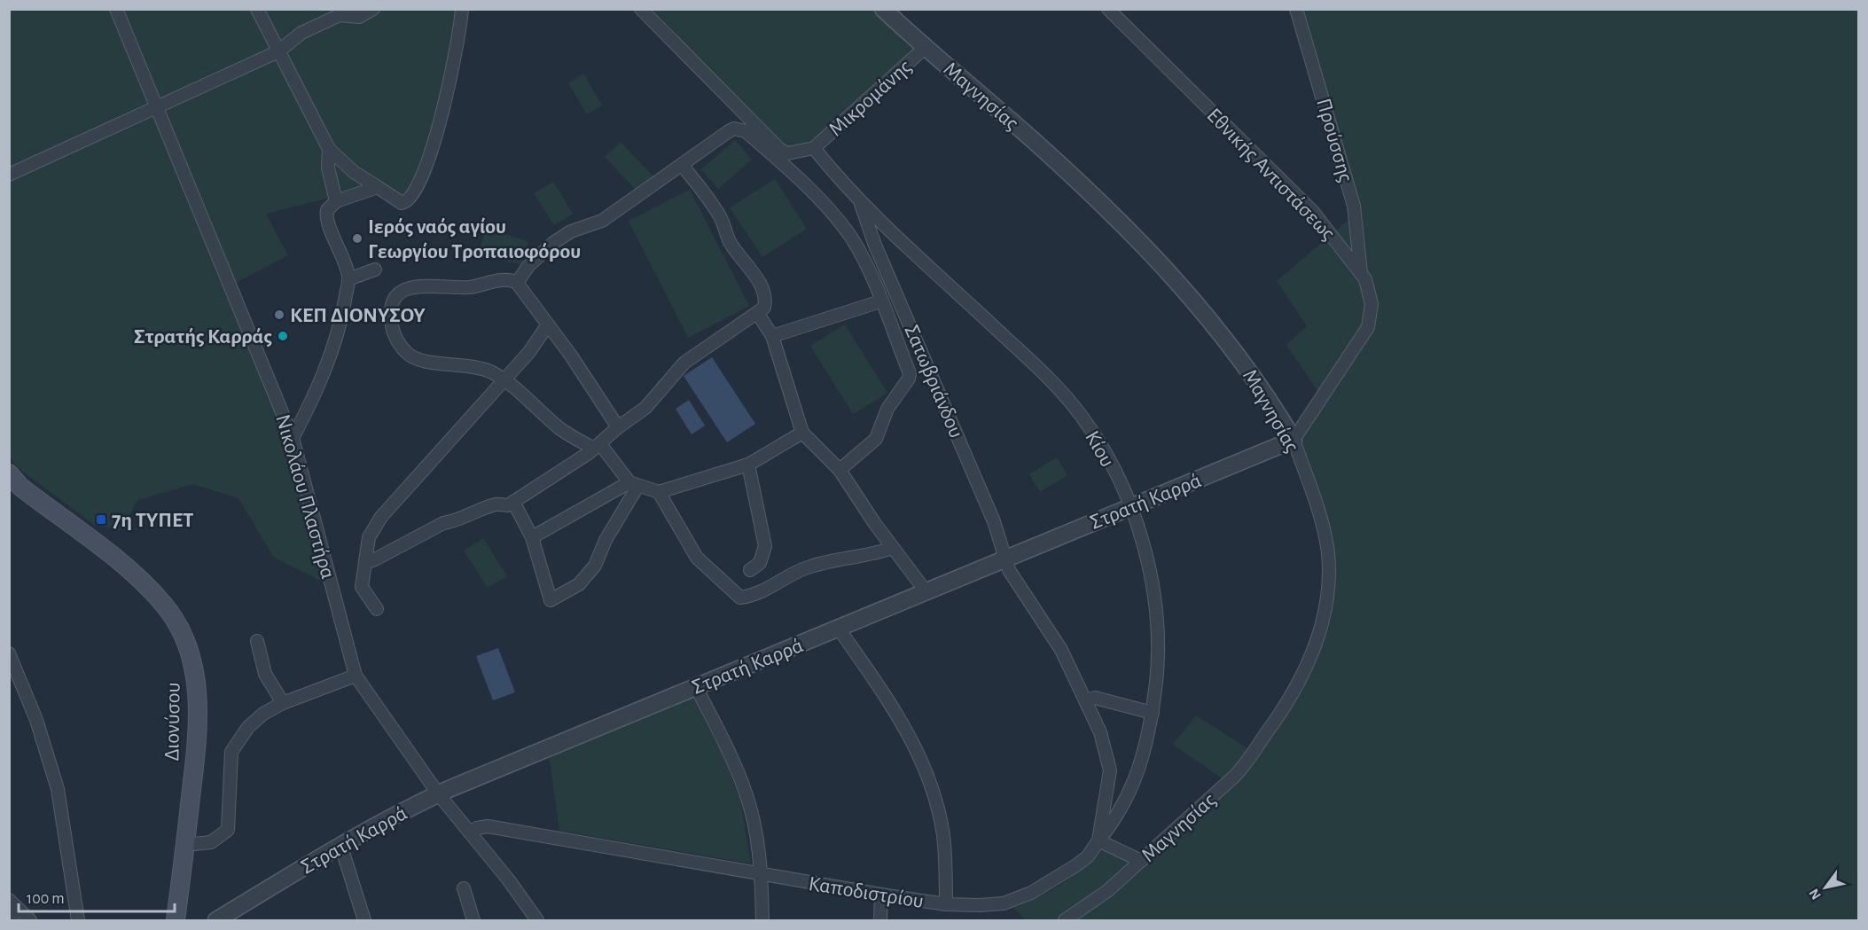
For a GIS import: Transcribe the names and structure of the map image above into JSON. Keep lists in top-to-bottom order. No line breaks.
{"streets":{"main road":["Διονύσου"],"street":["Μαγνησίας","Μικρομάνης","Προύσσης","Εθνικής Αντιστάσεως","Σατωβριάνδου","Κίου","Νικολάου Πλαστήρα","Στρατή Καρρά","Καποδιστρίου"]},"crossings":[["Μαγνησίας","Μικρομάνης"],["Μαγνησίας","Εθνικής Αντιστάσεως"],["Μαγνησίας","Στρατή Καρρά"],["Μικρομάνης","Κίου"],["Προύσσης","Εθνικής Αντιστάσεως"],["Εθνικής Αντιστάσεως","Στρατή Καρρά"],["Σατωβριάνδου","Κίου"],["Σατωβριάνδου","Στρατή Καρρά"],["Σατωβριάνδου","Καποδιστρίου"],["Κίου","Στρατή Καρρά"],["Κίου","Καποδιστρίου"],["Νικολάου Πλαστήρα","Στρατή Καρρά"],["Νικολάου Πλαστήρα","Καποδιστρίου"],["Στρατή Καρρά","Καποδιστρίου"]],"places":{"other":["Ιερός ναός αγίου Γεωργίου Τροπαιοφόρου","ΚΕΠ ΔΙΟΝΥΣΟΥ","Στρατής Καρράς"],"transit":["7η ΤΥΠΕΤ"]},"scale_bar":"100 m","north":"bottom left"}
